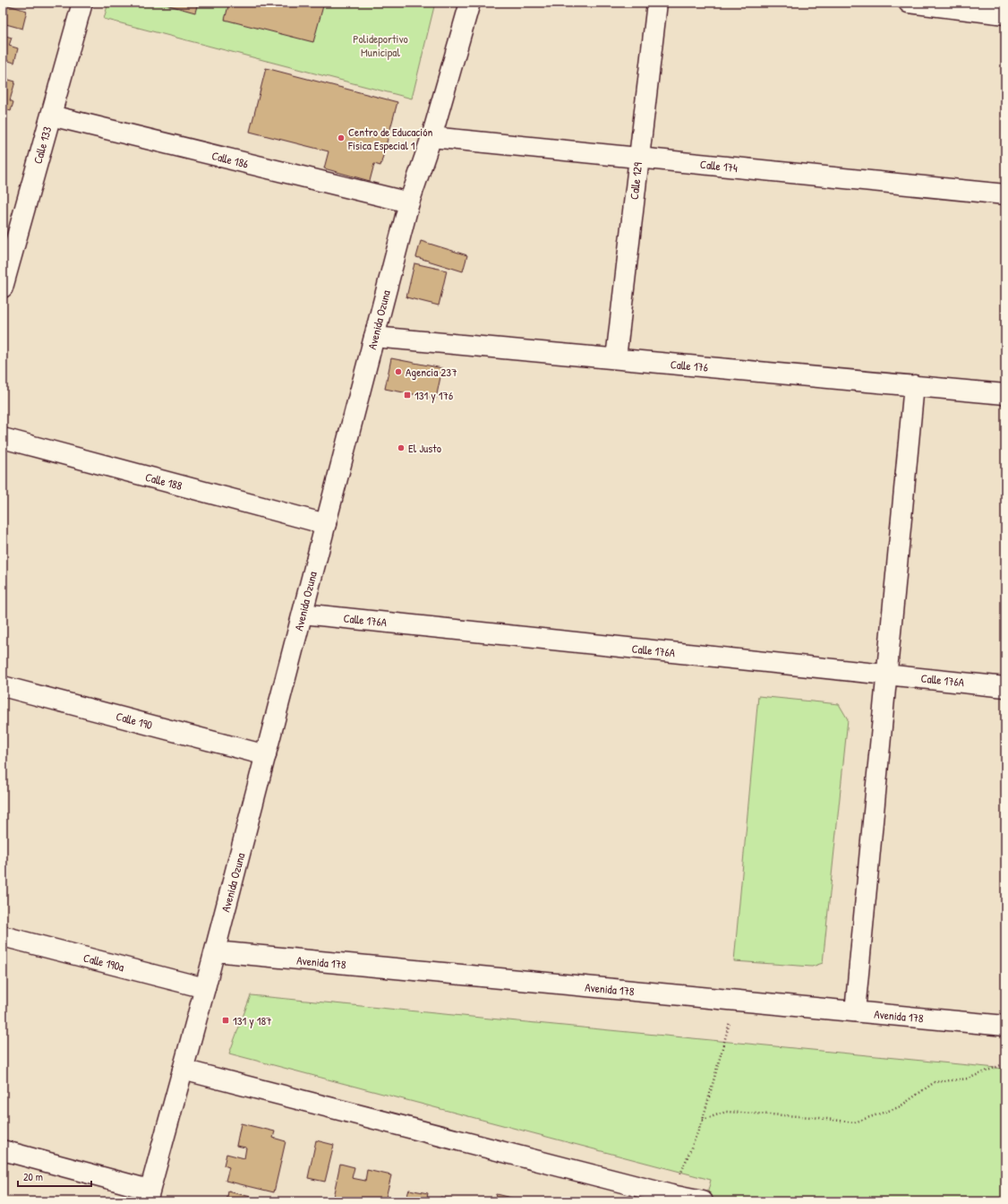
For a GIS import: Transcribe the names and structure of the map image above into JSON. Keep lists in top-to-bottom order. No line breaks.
{"streets":{"street":["Calle 133","Calle 186","Calle 174","Calle 129","Avenida Ozuna","Calle 176","Calle 188","Calle 176A","Calle 190","Calle 190a","Avenida 178"]},"crossings":[["Calle 133","Calle 186"],["Calle 186","Avenida Ozuna"],["Calle 174","Calle 129"],["Calle 174","Avenida Ozuna"],["Calle 129","Calle 176"],["Avenida Ozuna","Calle 176"],["Avenida Ozuna","Calle 188"],["Avenida Ozuna","Calle 176A"],["Avenida Ozuna","Calle 190"],["Avenida Ozuna","Calle 190a"],["Avenida Ozuna","Avenida 178"]],"parks":["Polideportivo Municipal"],"places":{"other":["Centro de Educación Física Especial 1","Agencia 237","El Justo"],"transit":["131 y 176","131 y 187"]},"scale_bar":"20 m"}
